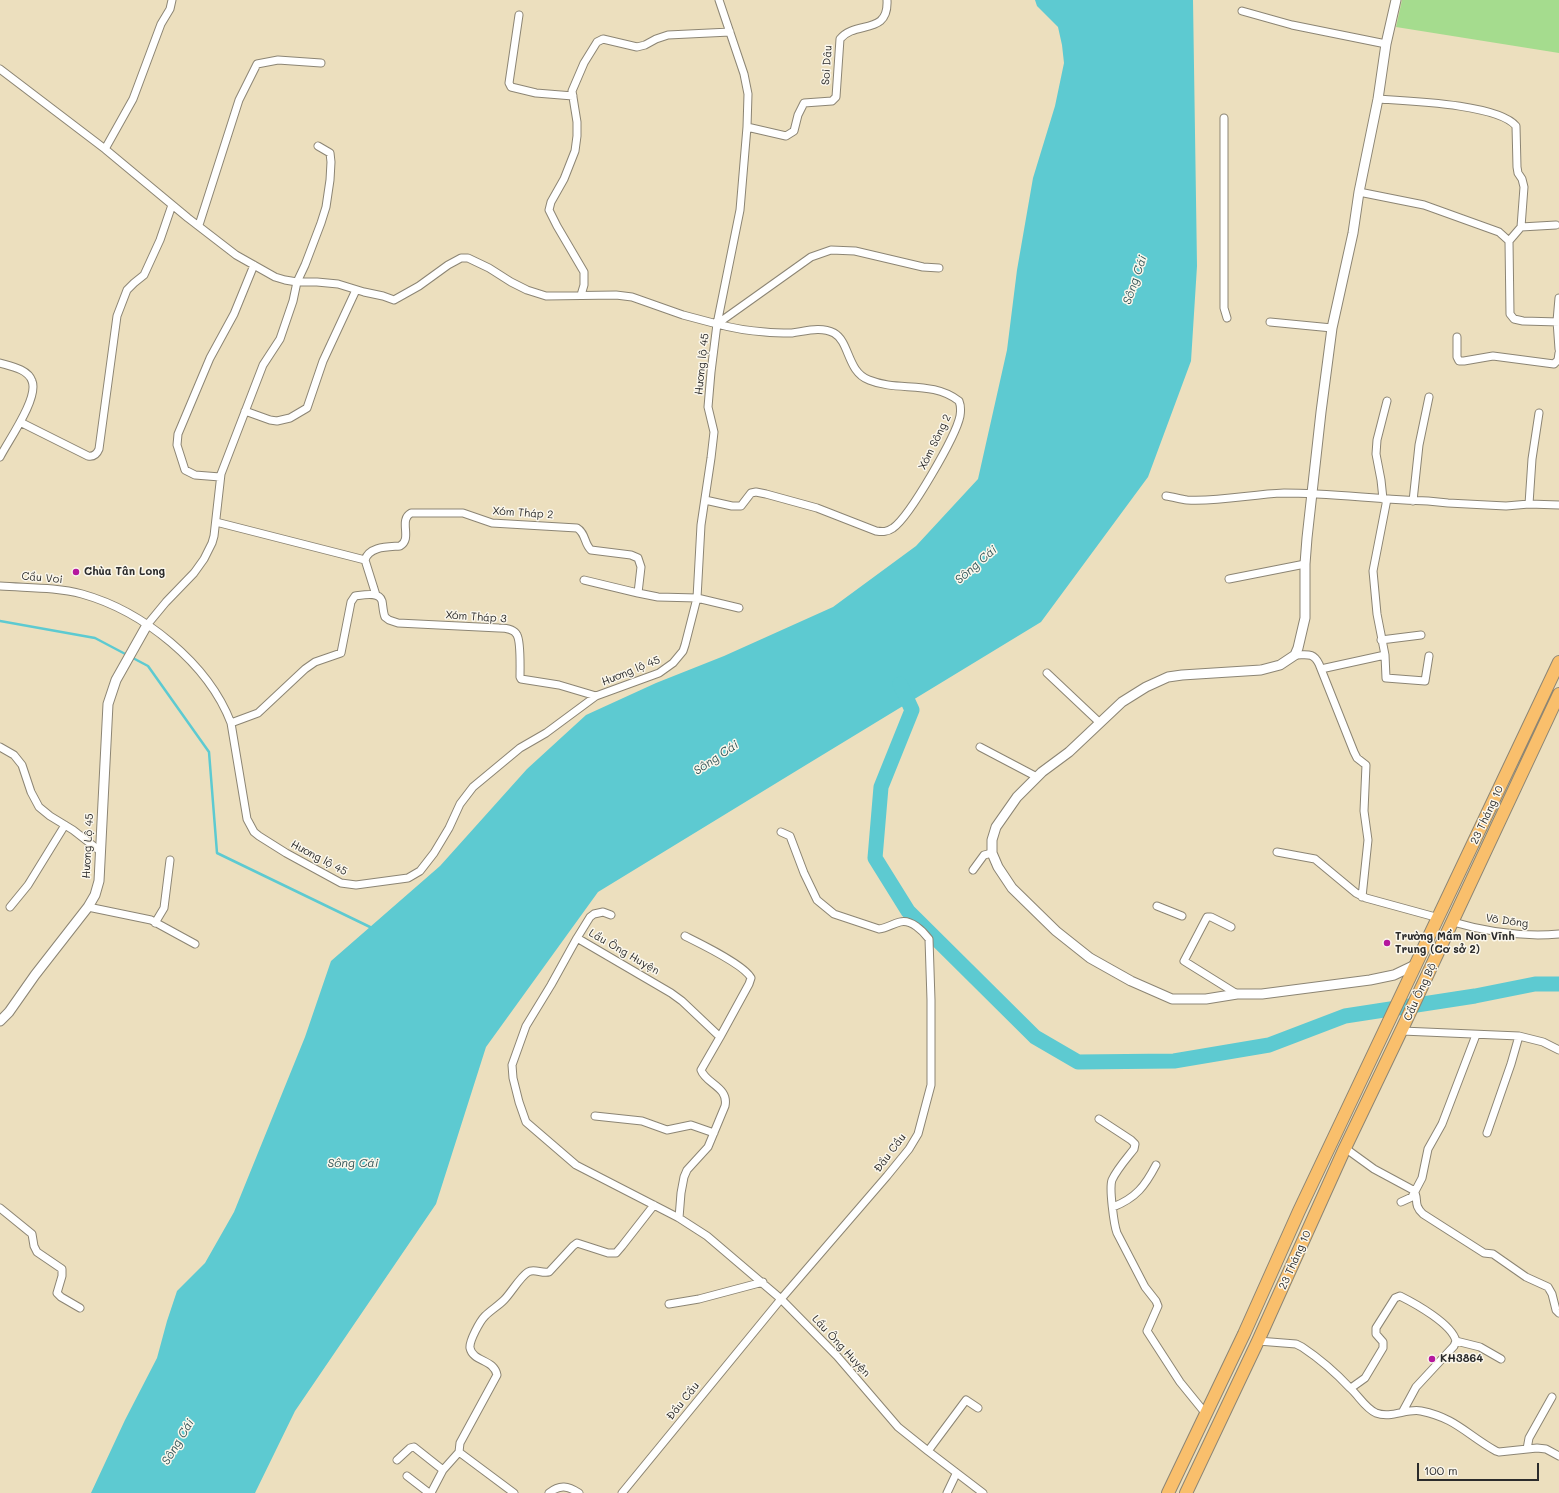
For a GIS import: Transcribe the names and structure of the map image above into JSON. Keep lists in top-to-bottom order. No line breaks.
{"streets":{"main road":["23 Tháng 10","Cầu Ông Bộ"],"street":["Soi Dâu","Hương lộ 45","Xóm Sông 2","Xóm Tháp 2","Cầu Voi","Xóm Tháp 3","Hương Lộ 45","Võ Dõng","Lầu Ông Huyện","Đầu Cầu"]},"crossings":[["Soi Dâu","Hương lộ 45"],["Hương lộ 45","Xóm Sông 2"],["Hương lộ 45","Cầu Voi"],["Hương lộ 45","Xóm Tháp 3"],["Hương lộ 45","Hương Lộ 45"],["Xóm Tháp 2","Xóm Tháp 3"],["Cầu Voi","Hương Lộ 45"],["23 Tháng 10","Võ Dõng"],["23 Tháng 10","Cầu Ông Bộ"],["Lầu Ông Huyện","Đầu Cầu"]],"water":["Sông Cái"],"places":["Chùa Tân Long","Trường Mầm Non Vĩnh Trung (Cơ sở 2)","KH3864"],"scale_bar":"100 m"}
